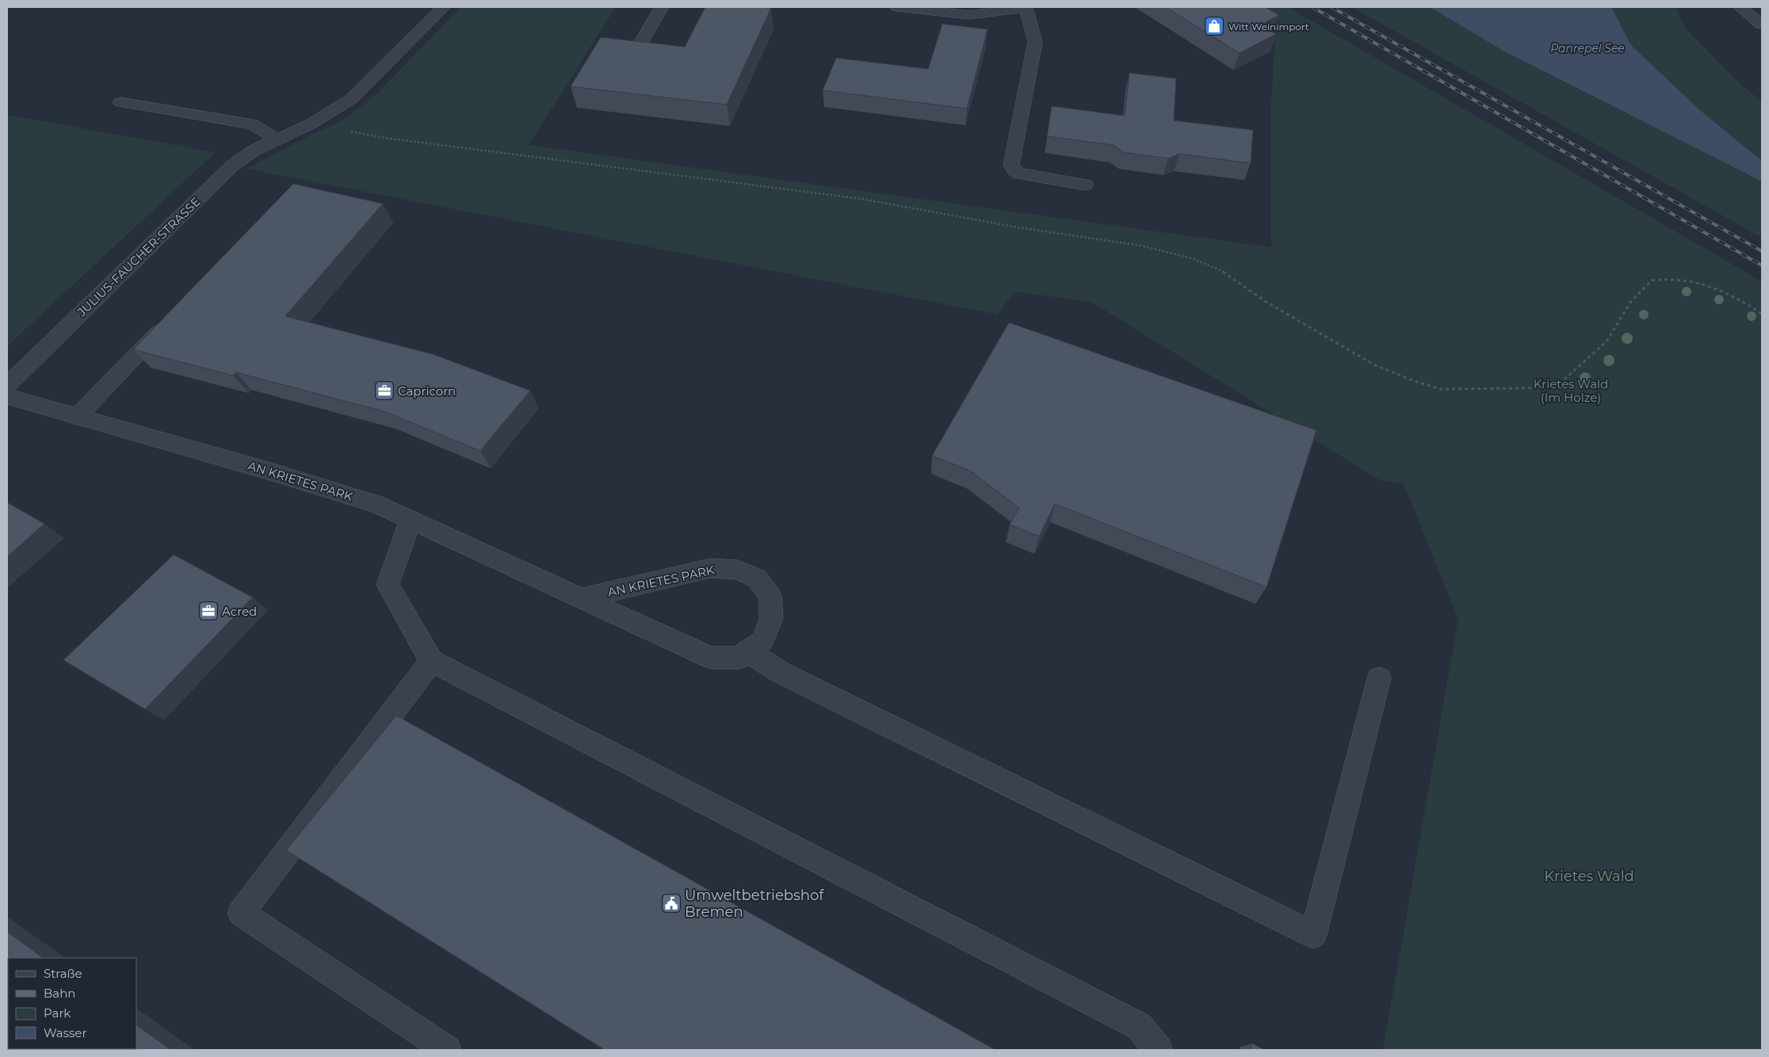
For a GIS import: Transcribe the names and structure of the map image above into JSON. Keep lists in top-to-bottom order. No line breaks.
{"streets":{"street":["JULIUS-FAUCHER-STRASSE","AN KRIETES PARK"]},"water":["Panrepel See"],"parks":["Krietes Wald (Im Holze)","Krietes Wald"],"places":{"shop":["Witt Weinimport"],"office":["Capricorn","Acred"],"public building":["Umweltbetriebshof Bremen"]},"legend":["Straße","Bahn","Park","Wasser"]}
